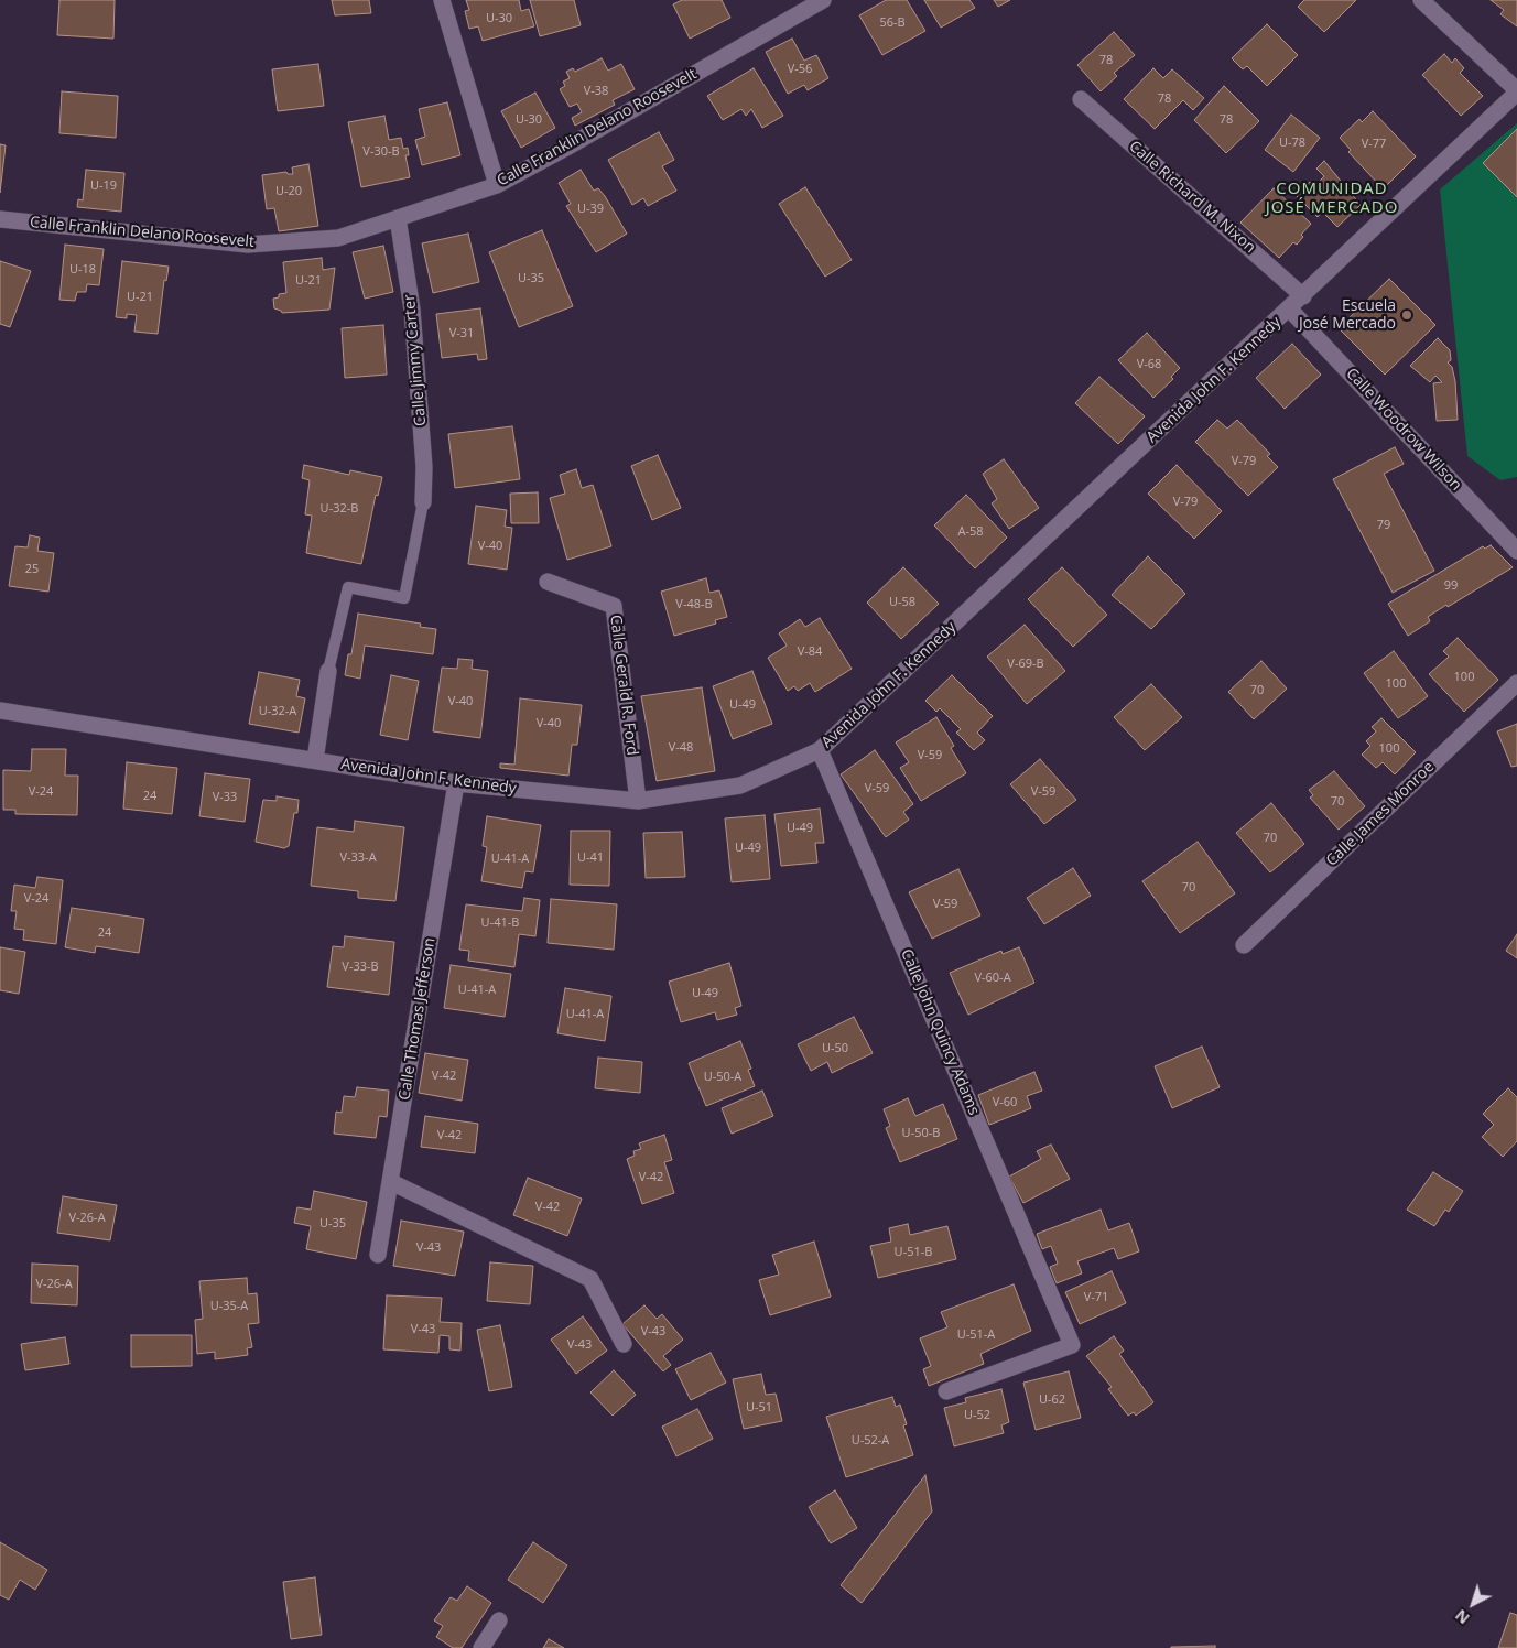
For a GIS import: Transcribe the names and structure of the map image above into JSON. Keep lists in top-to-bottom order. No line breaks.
{"streets":{"street":["Calle Franklin Delano Roosevelt","Calle Richard M. Nixon","Calle Jimmy Carter","Avenida John F. Kennedy","Calle Woodrow Wilson","Calle Gerald R. Ford","Calle James Monroe","Calle Thomas Jefferson","Calle John Quincy Adams"]},"crossings":[["Calle Franklin Delano Roosevelt","Calle Jimmy Carter"],["Calle Richard M. Nixon","Avenida John F. Kennedy"],["Avenida John F. Kennedy","Calle Woodrow Wilson"],["Avenida John F. Kennedy","Calle Gerald R. Ford"],["Avenida John F. Kennedy","Calle Thomas Jefferson"],["Avenida John F. Kennedy","Calle John Quincy Adams"]],"districts":["COMUNIDAD JOSÉ MERCADO"],"places":["Escuela José Mercado"],"house_numbers":["U-30","56-B","78","V-56","V-38","78","U-30","78","U-78","V-77","V-30-B","U-19","U-20","U-39","U-18","U-35","U-21","U-21","V-31","V-68","V-79","V-79","U-32-B","79","A-58","V-40","25","99","U-58","V-48-B","V-84","V-69-B","100","100","70","V-40","U-49","U-32-A","V-40","V-48","100","V-59","V-59","V-24","V-59","24","V-33","70","U-49","70","U-49","V-33-A","U-41","U-41-A","70","V-24","V-59","U-41-B","24","V-33-B","V-60-A","U-41-A","U-49","U-41-A","U-50","V-42","U-50-A","V-60","U-50-B","V-42","V-42","V-42","V-26-A","U-35","V-43","U-51-B","V-26-A","V-71","U-35-A","V-43","V-43","U-51-A","V-43","U-62","U-51","U-52","U-52-A"],"north":"bottom left"}
